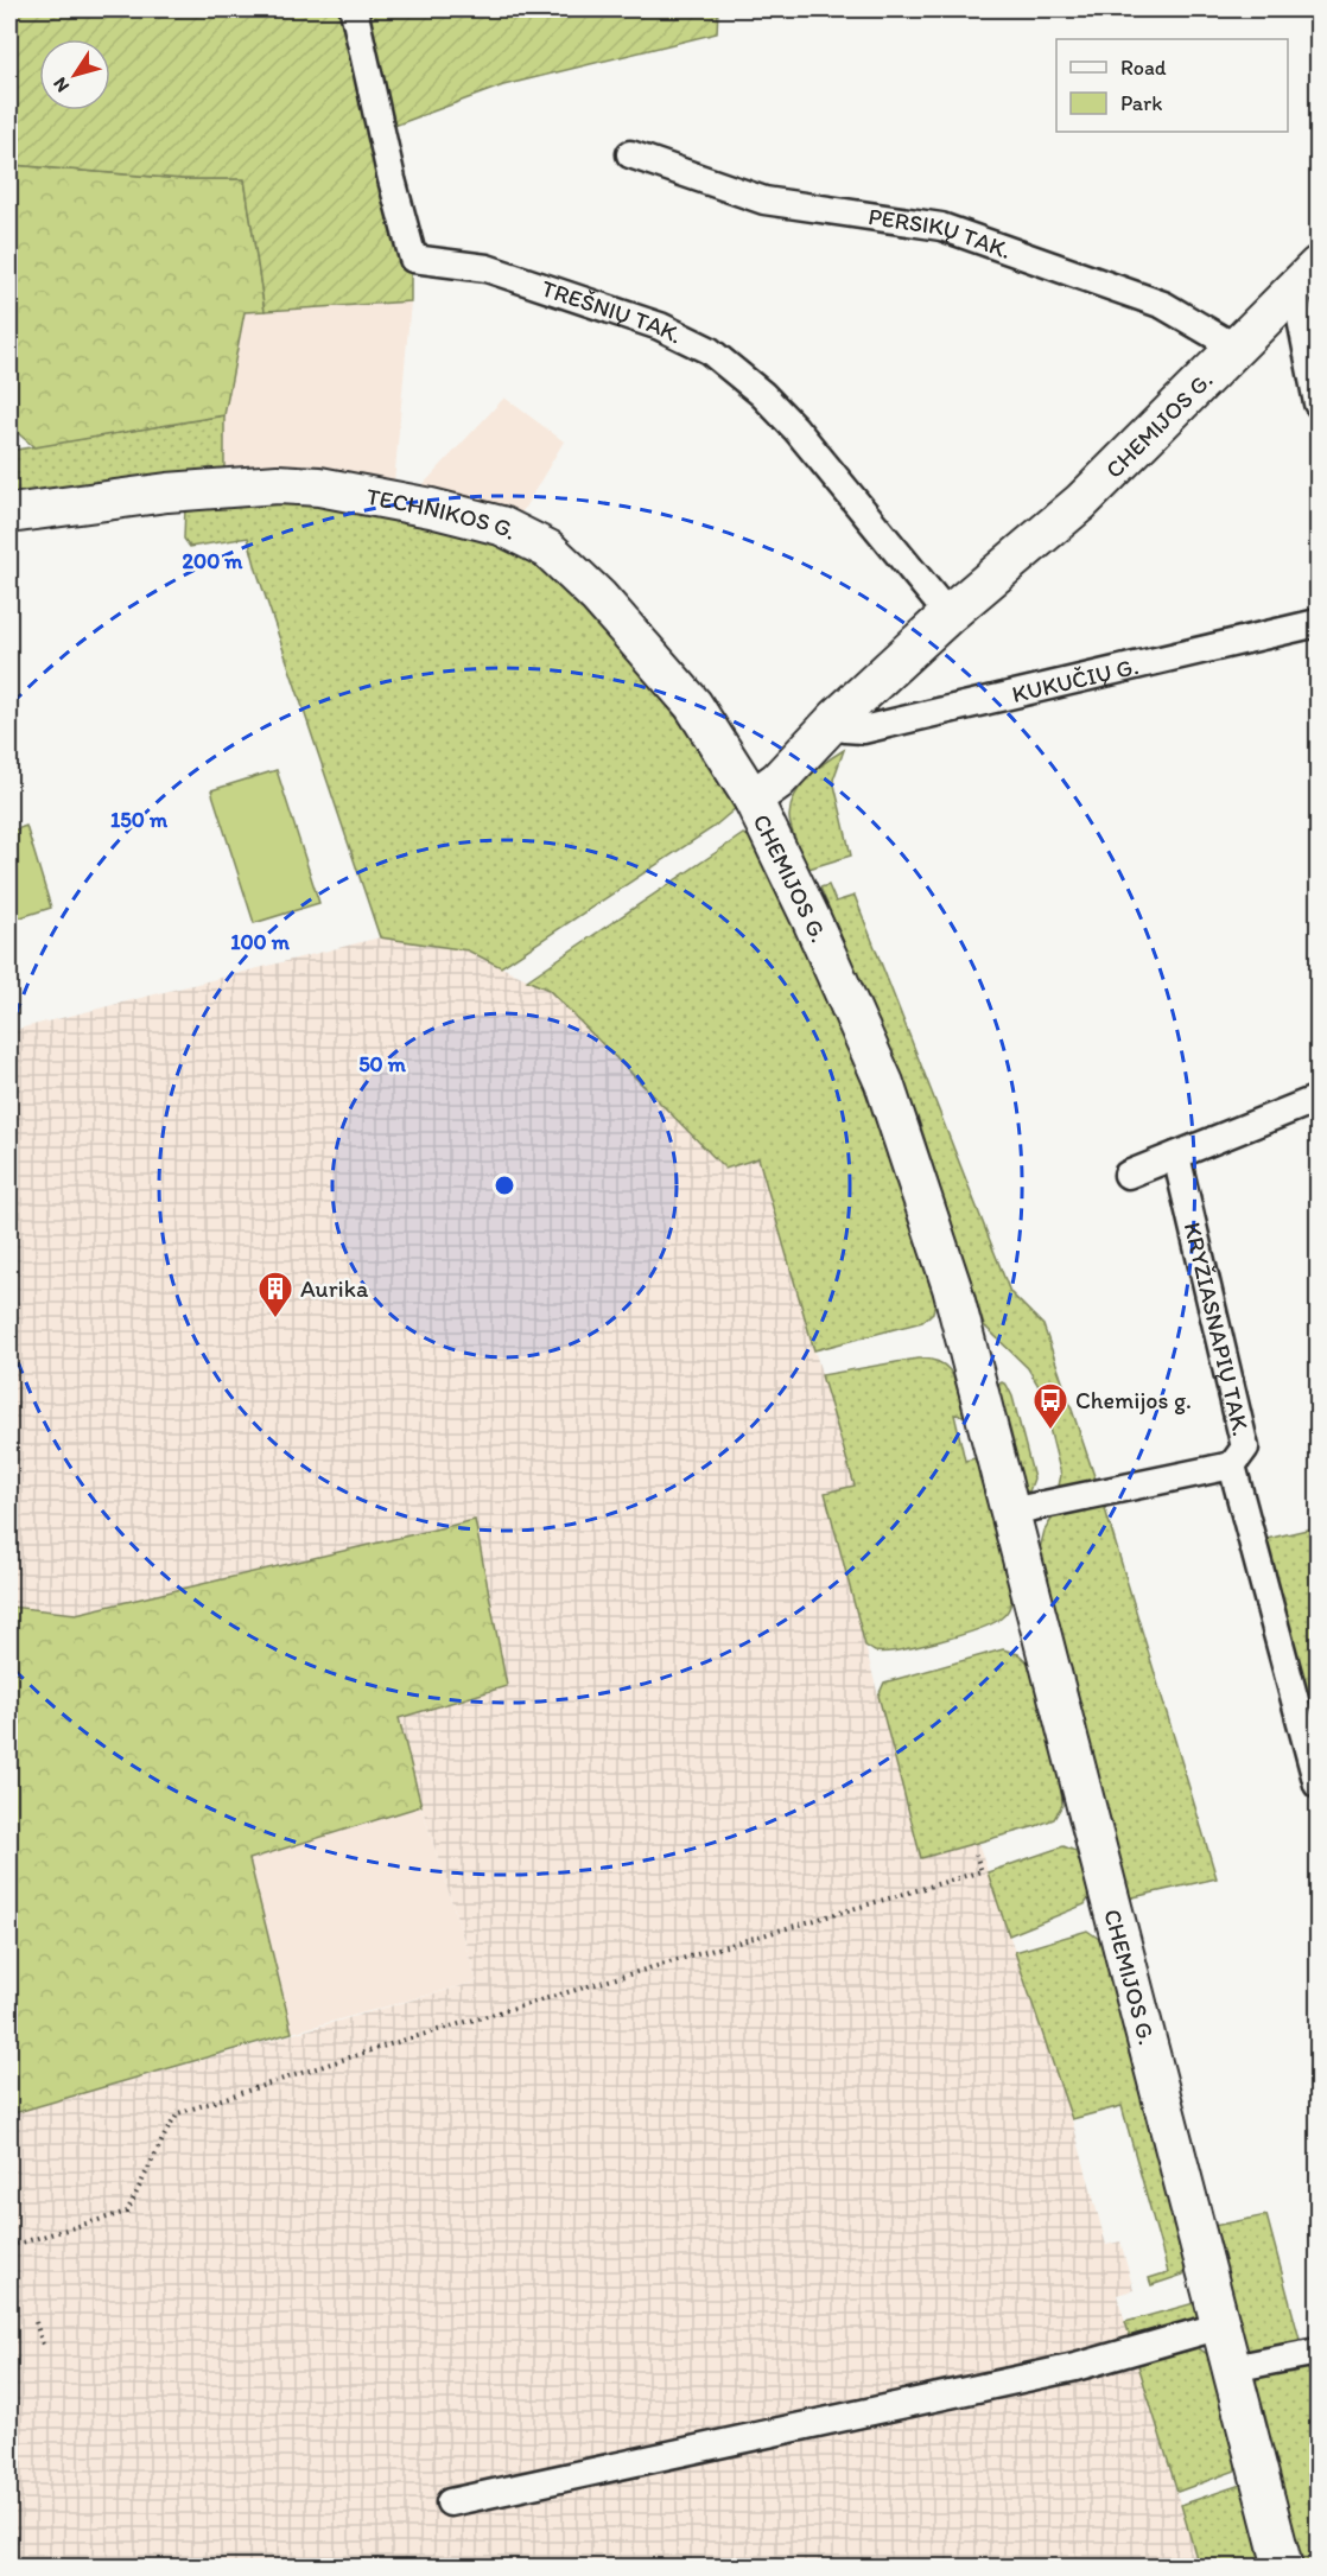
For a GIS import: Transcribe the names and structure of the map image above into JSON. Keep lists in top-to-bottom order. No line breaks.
{"streets":{"main road":["CHEMIJOS G.","TECHNIKOS G."],"street":["PERSIKŲ TAK.","TREŠNIŲ TAK.","KUKUČIŲ G.","KRYŽIASNAPIŲ TAK."]},"crossings":[["PERSIKŲ TAK.","CHEMIJOS G."],["TREŠNIŲ TAK.","CHEMIJOS G."],["CHEMIJOS G.","TECHNIKOS G."],["CHEMIJOS G.","KUKUČIŲ G."]],"places":{"building":["Aurika"],"bus stop":["Chemijos g."]},"legend":["Road","Park"],"north":"bottom left","rings":["200 m","150 m","100 m","50 m"]}
